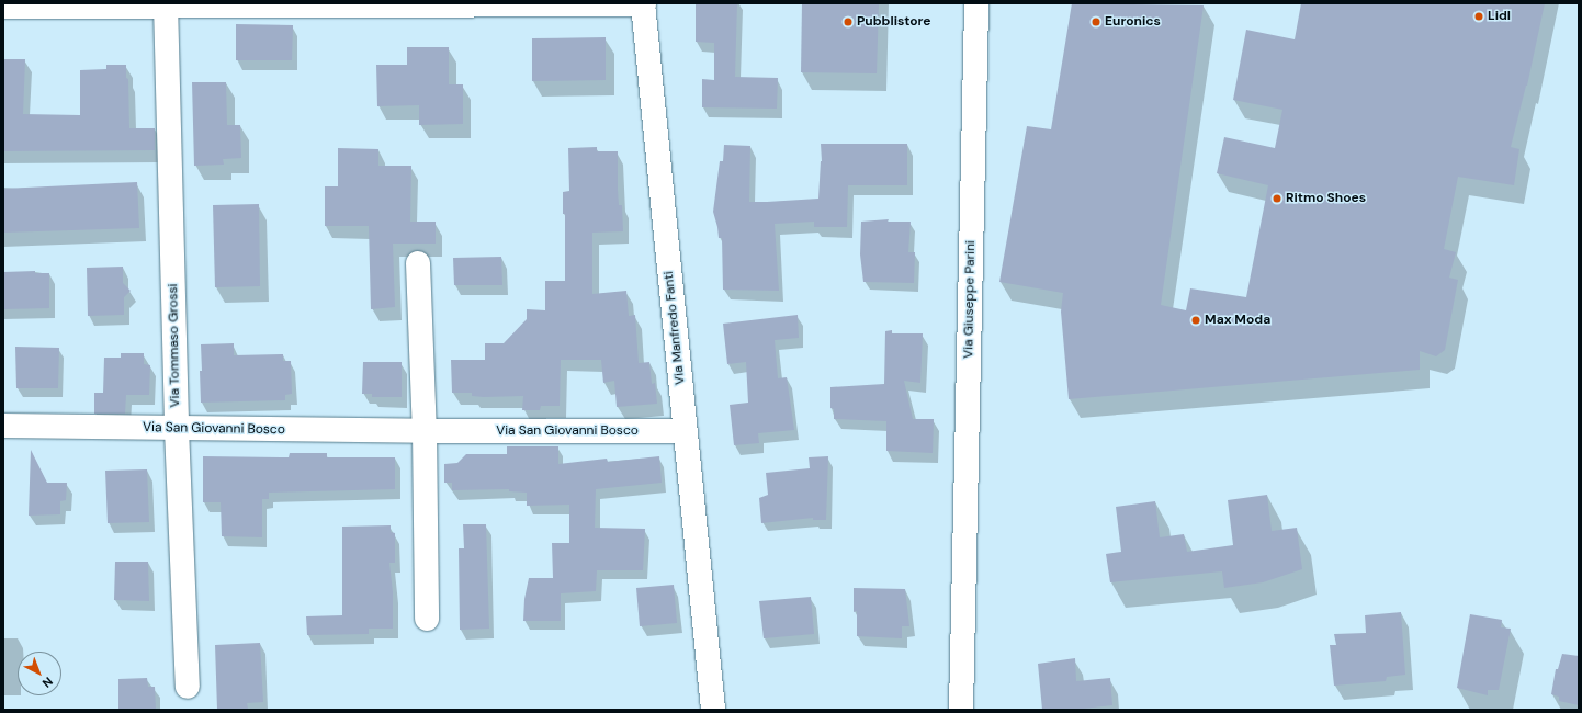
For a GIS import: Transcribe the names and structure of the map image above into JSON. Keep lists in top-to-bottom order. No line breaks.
{"streets":{"street":["Via Giuseppe Parini","Via Manfredo Fanti","Via Tommaso Grossi","Via San Giovanni Bosco"]},"crossings":[["Via Manfredo Fanti","Via San Giovanni Bosco"],["Via Tommaso Grossi","Via San Giovanni Bosco"]],"places":["Lidl","Pubblistore","Euronics","Ritmo Shoes","Max Moda"],"north":"bottom right"}
